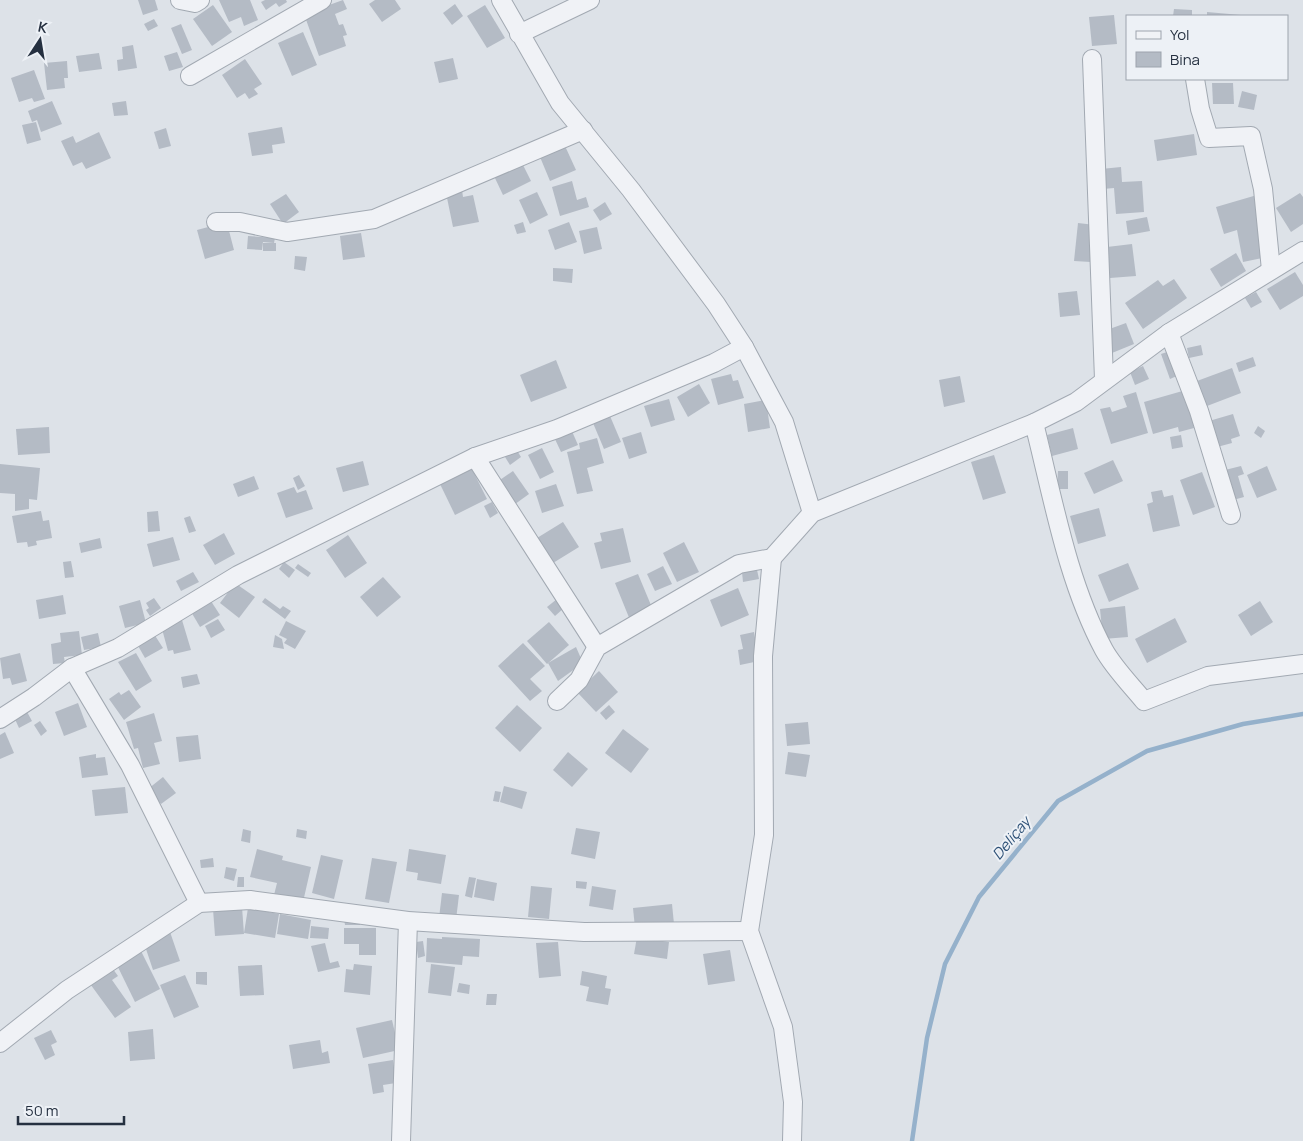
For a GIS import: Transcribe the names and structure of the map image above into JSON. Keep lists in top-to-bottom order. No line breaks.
{"water":["Deliçay"],"legend":["Yol","Bina"],"scale_bar":"50 m","north":"top"}
